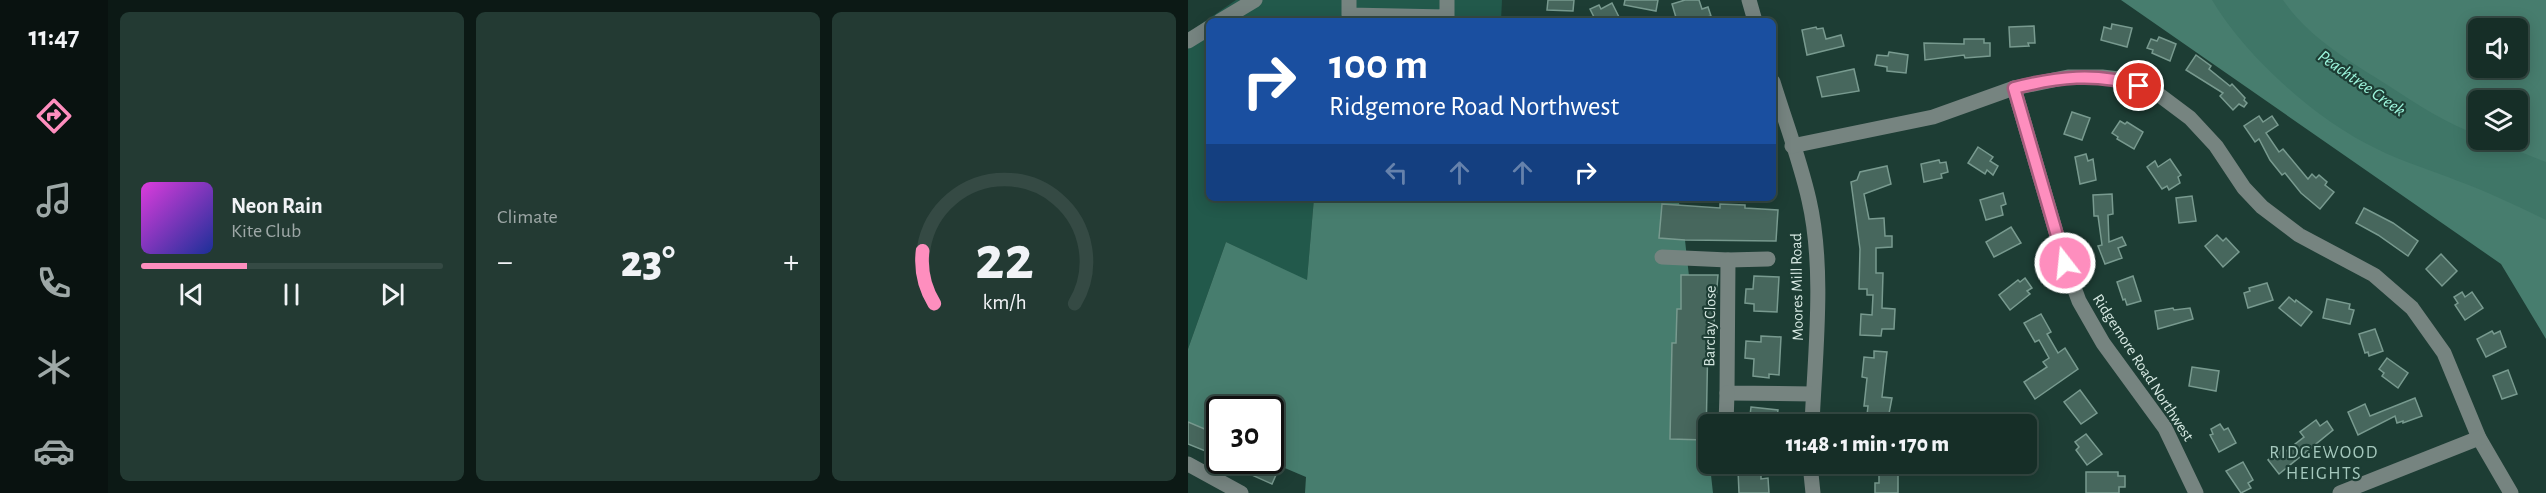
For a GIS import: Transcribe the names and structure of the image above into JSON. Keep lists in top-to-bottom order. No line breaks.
{"streets":{"street":["Moores Mill Road","Barclay Close","Ridgemore Road Northwest"]},"districts":["RIDGEWOOD HEIGHTS"],"water":["Peachtree Creek"],"page":{"tabs":"11:47","tile":"Climate","turn":["100 m","Ridgemore Road Northwest"],"song":["Neon Rain","Kite Club"],"heat":["−","23°","+"],"limit":"30","trip":"11:48 · 1 min · 170 m","gauge":["22","km/h"]}}
